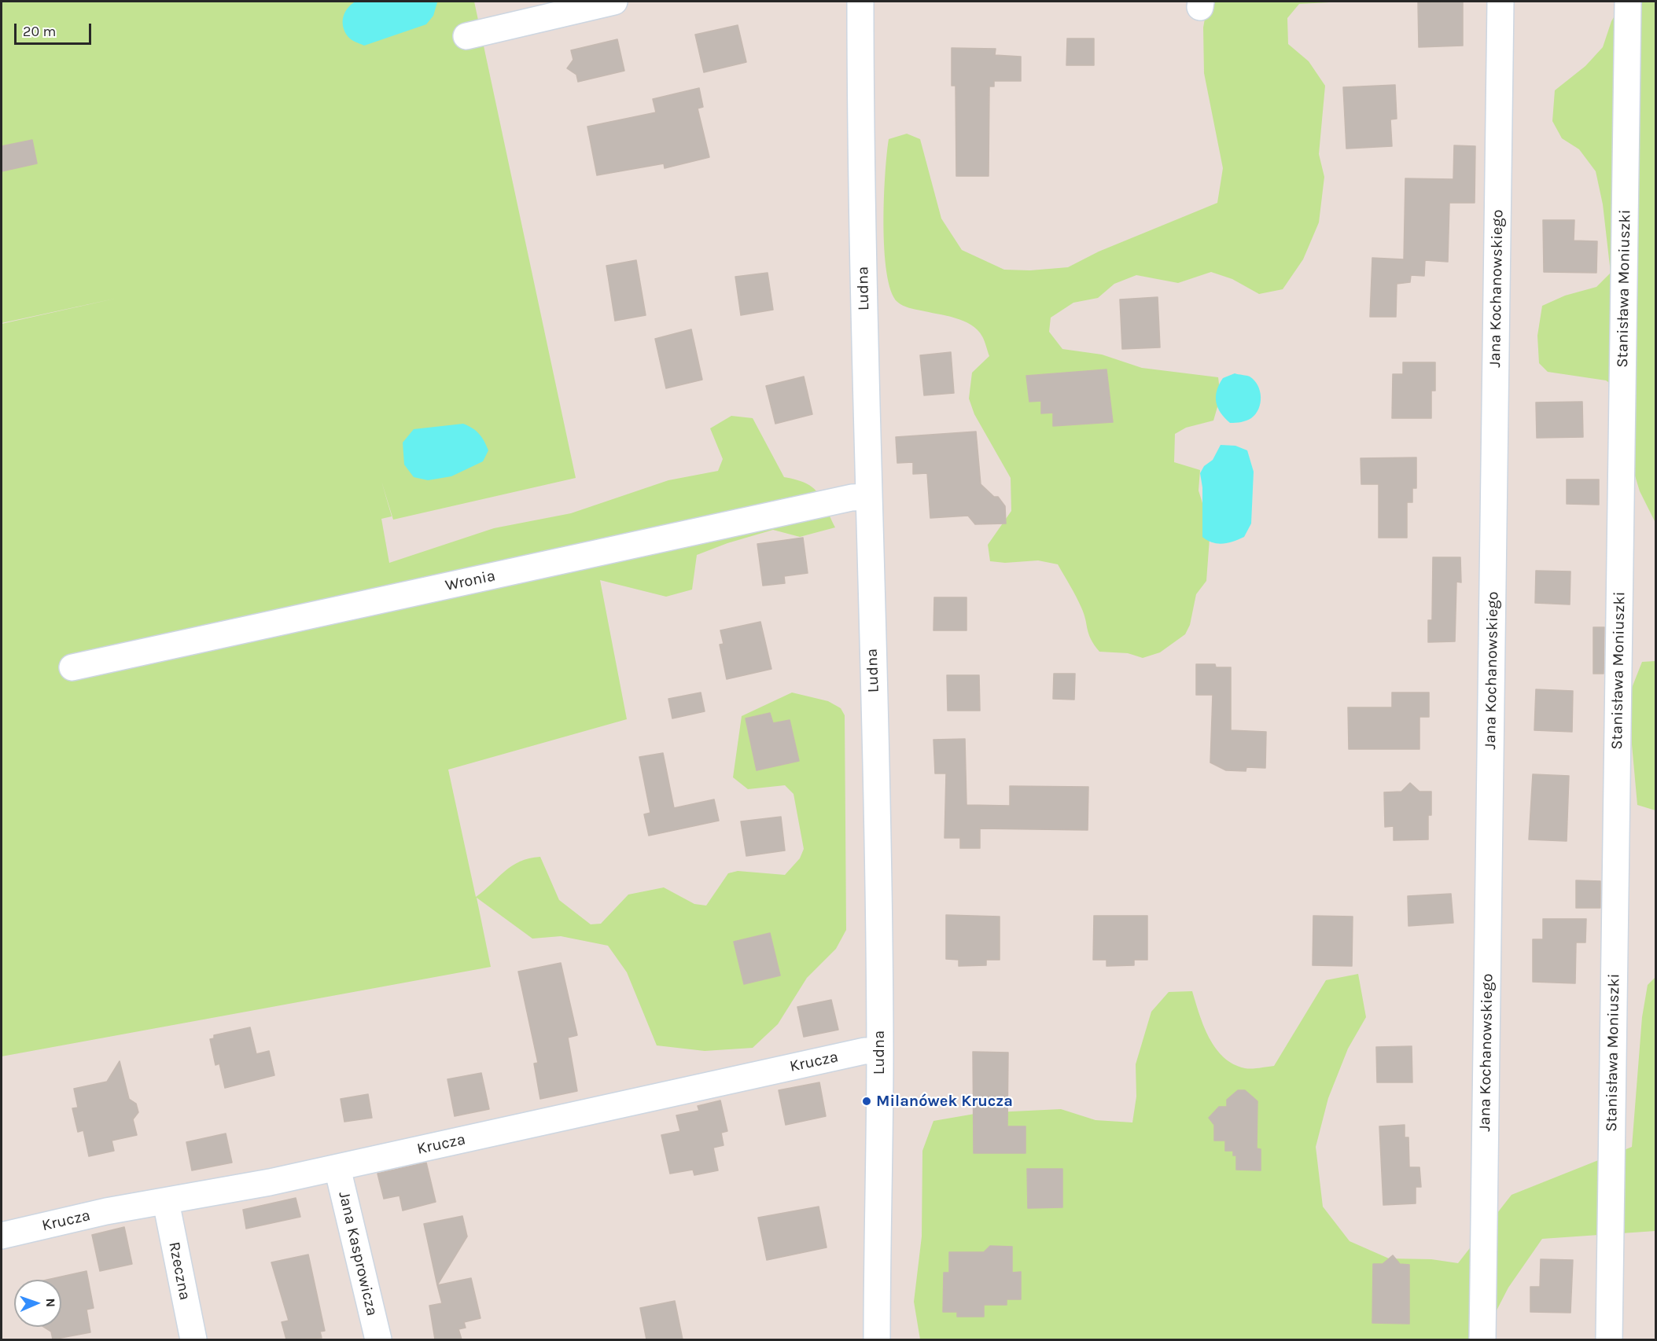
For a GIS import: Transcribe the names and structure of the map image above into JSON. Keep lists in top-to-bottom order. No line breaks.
{"streets":{"street":["Ludna","Jana Kochanowskiego","Stanisława Moniuszki","Wronia","Krucza","Jana Kasprowicza","Rzeczna"]},"crossings":[["Ludna","Wronia"],["Ludna","Krucza"],["Krucza","Jana Kasprowicza"],["Krucza","Rzeczna"]],"places":["Milanówek Krucza"],"scale_bar":"20 m","north":"right"}
